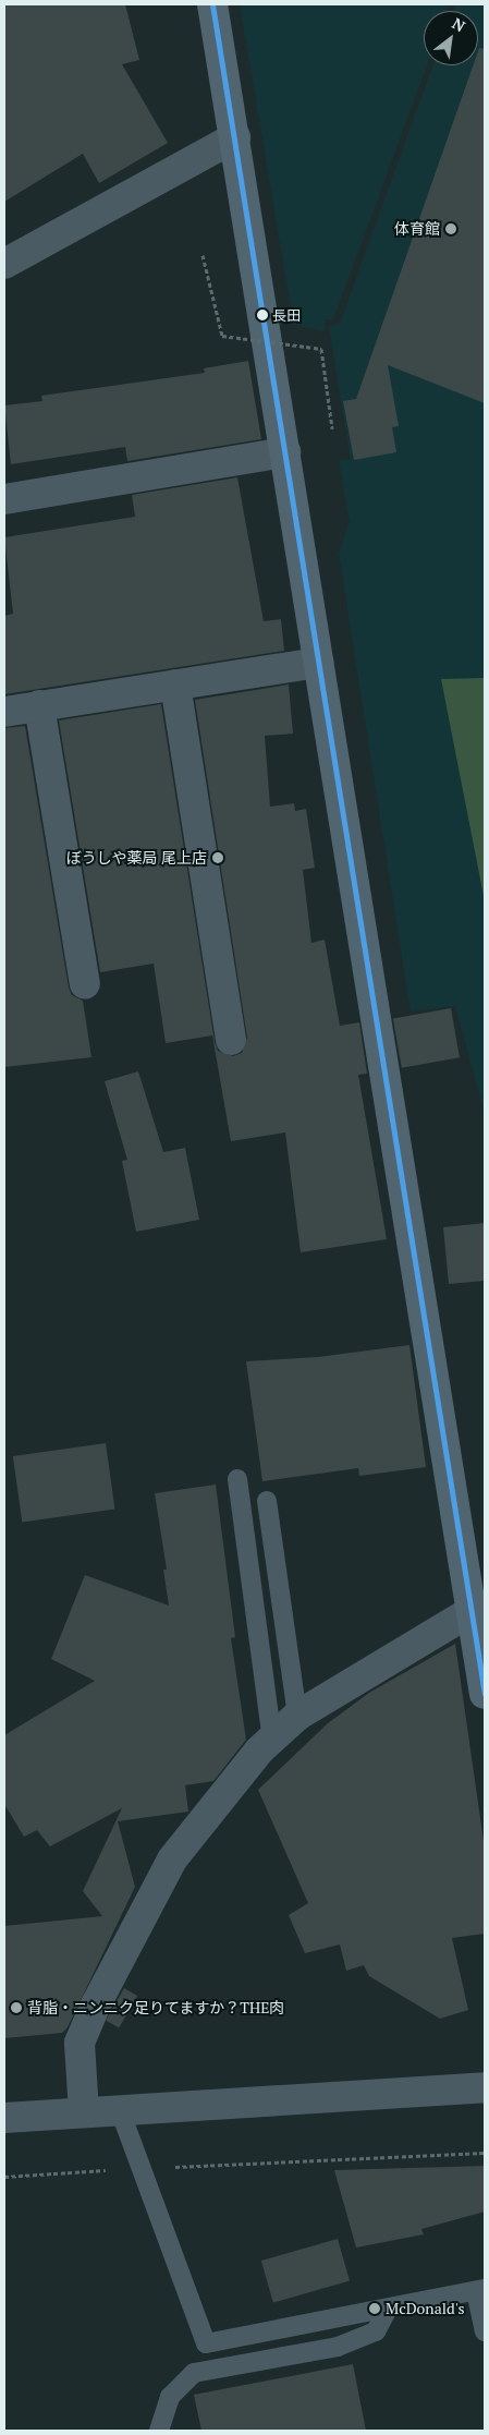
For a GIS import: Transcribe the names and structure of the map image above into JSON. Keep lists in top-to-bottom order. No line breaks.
{"places":["体育館","長田","ぼうしや薬局 尾上店","背脂・ニンニク足りてますか？THE肉","McDonald's"],"north":"top right"}
